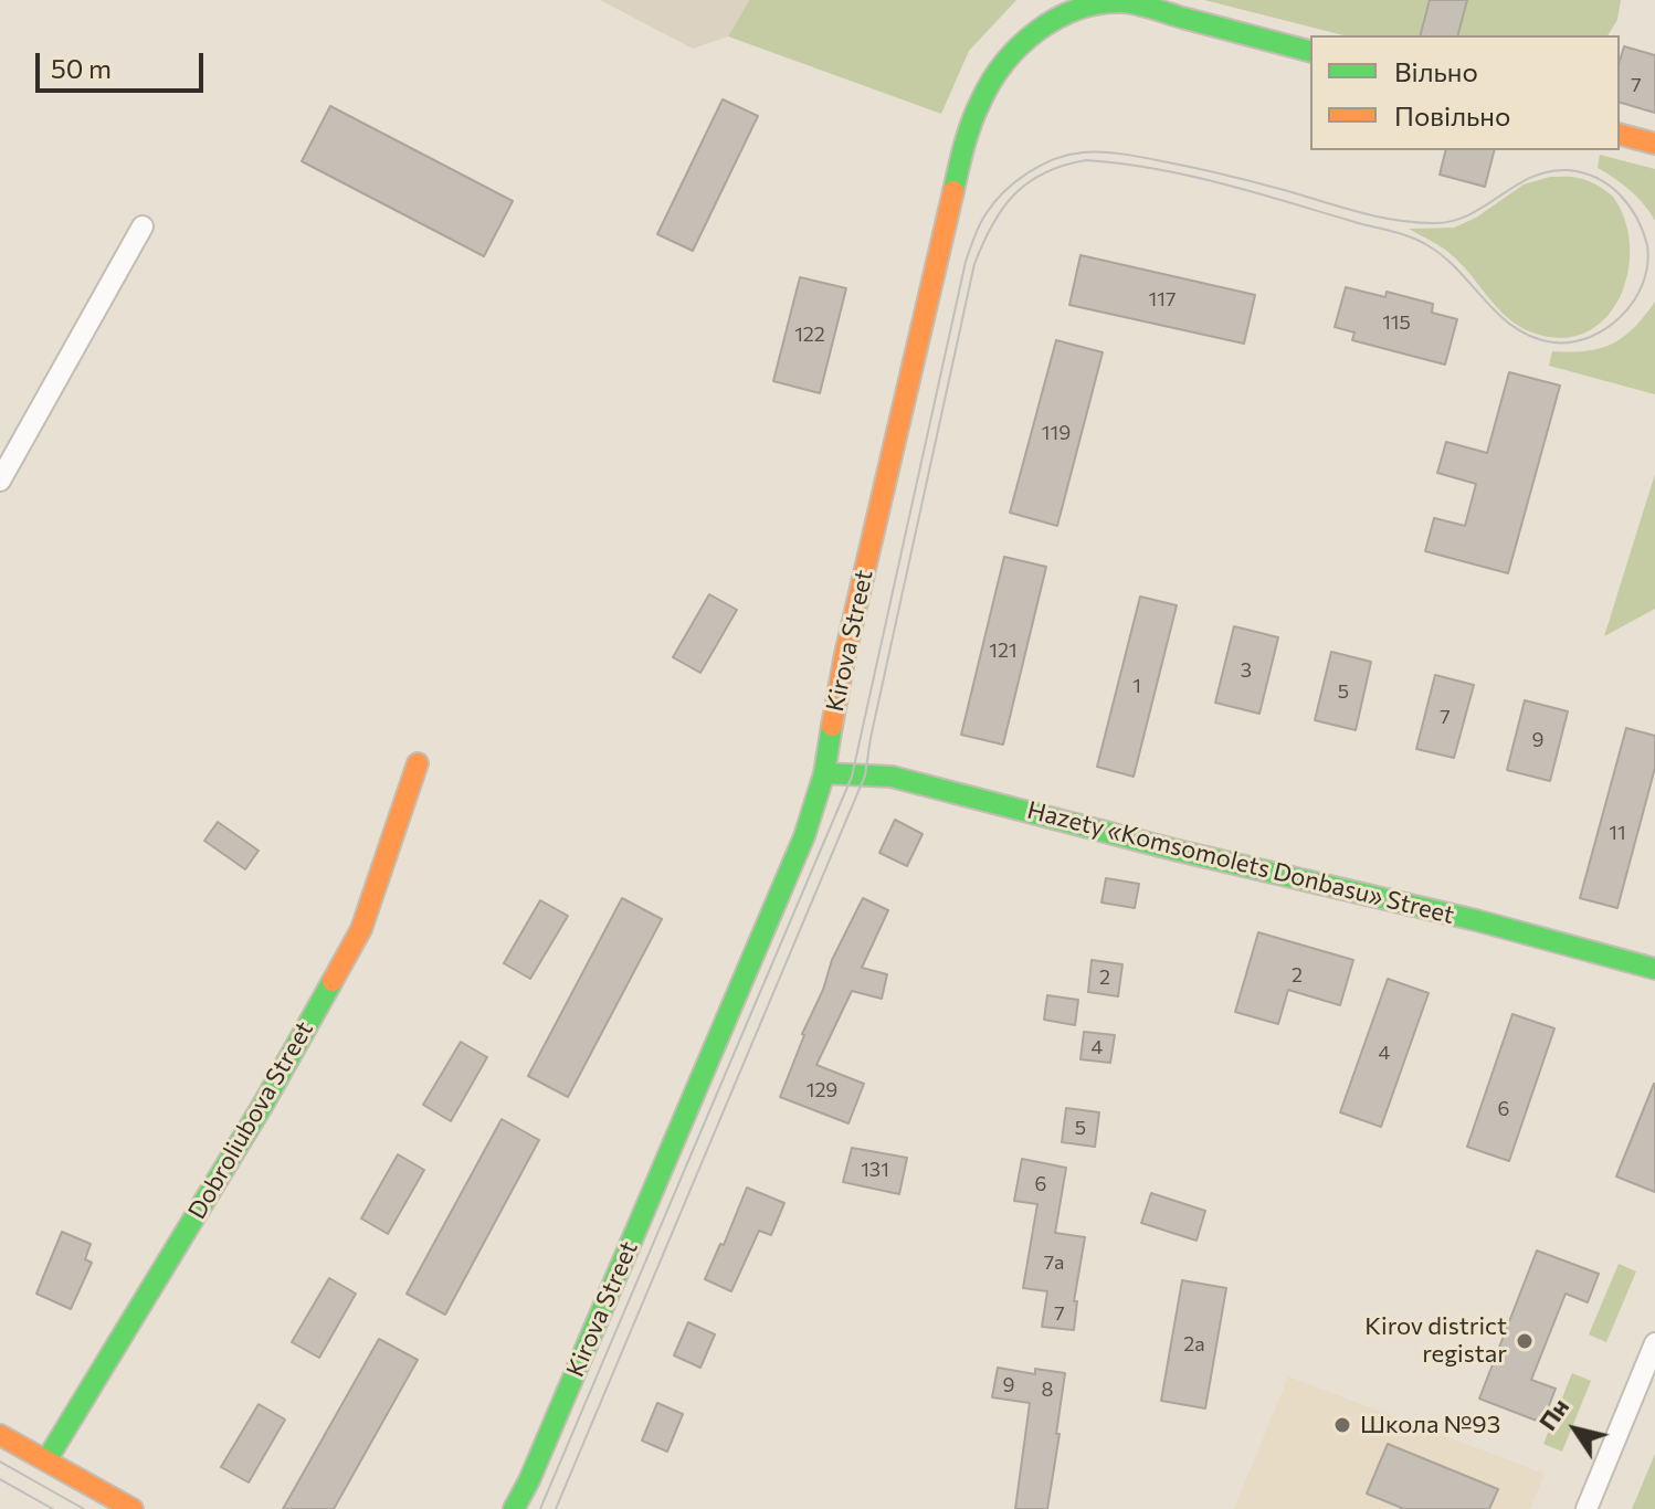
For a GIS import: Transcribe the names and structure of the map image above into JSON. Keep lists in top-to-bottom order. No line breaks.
{"streets":{"main road":["Kirova Street","Hazety «Komsomolets Donbasu» Street","Dobroliubova Street"]},"crossings":[["Kirova Street","Hazety «Komsomolets Donbasu» Street"]],"places":["Kirov district registar","Школа №93"],"house_numbers":["7","117","115","122","119","121","3","1","5","7","9","11","2","2","4","4","129","6","5","131","6","7а","7","2а","9","8"],"legend":["Вільно","Повільно"],"scale_bar":"50 m","north":"top left"}
